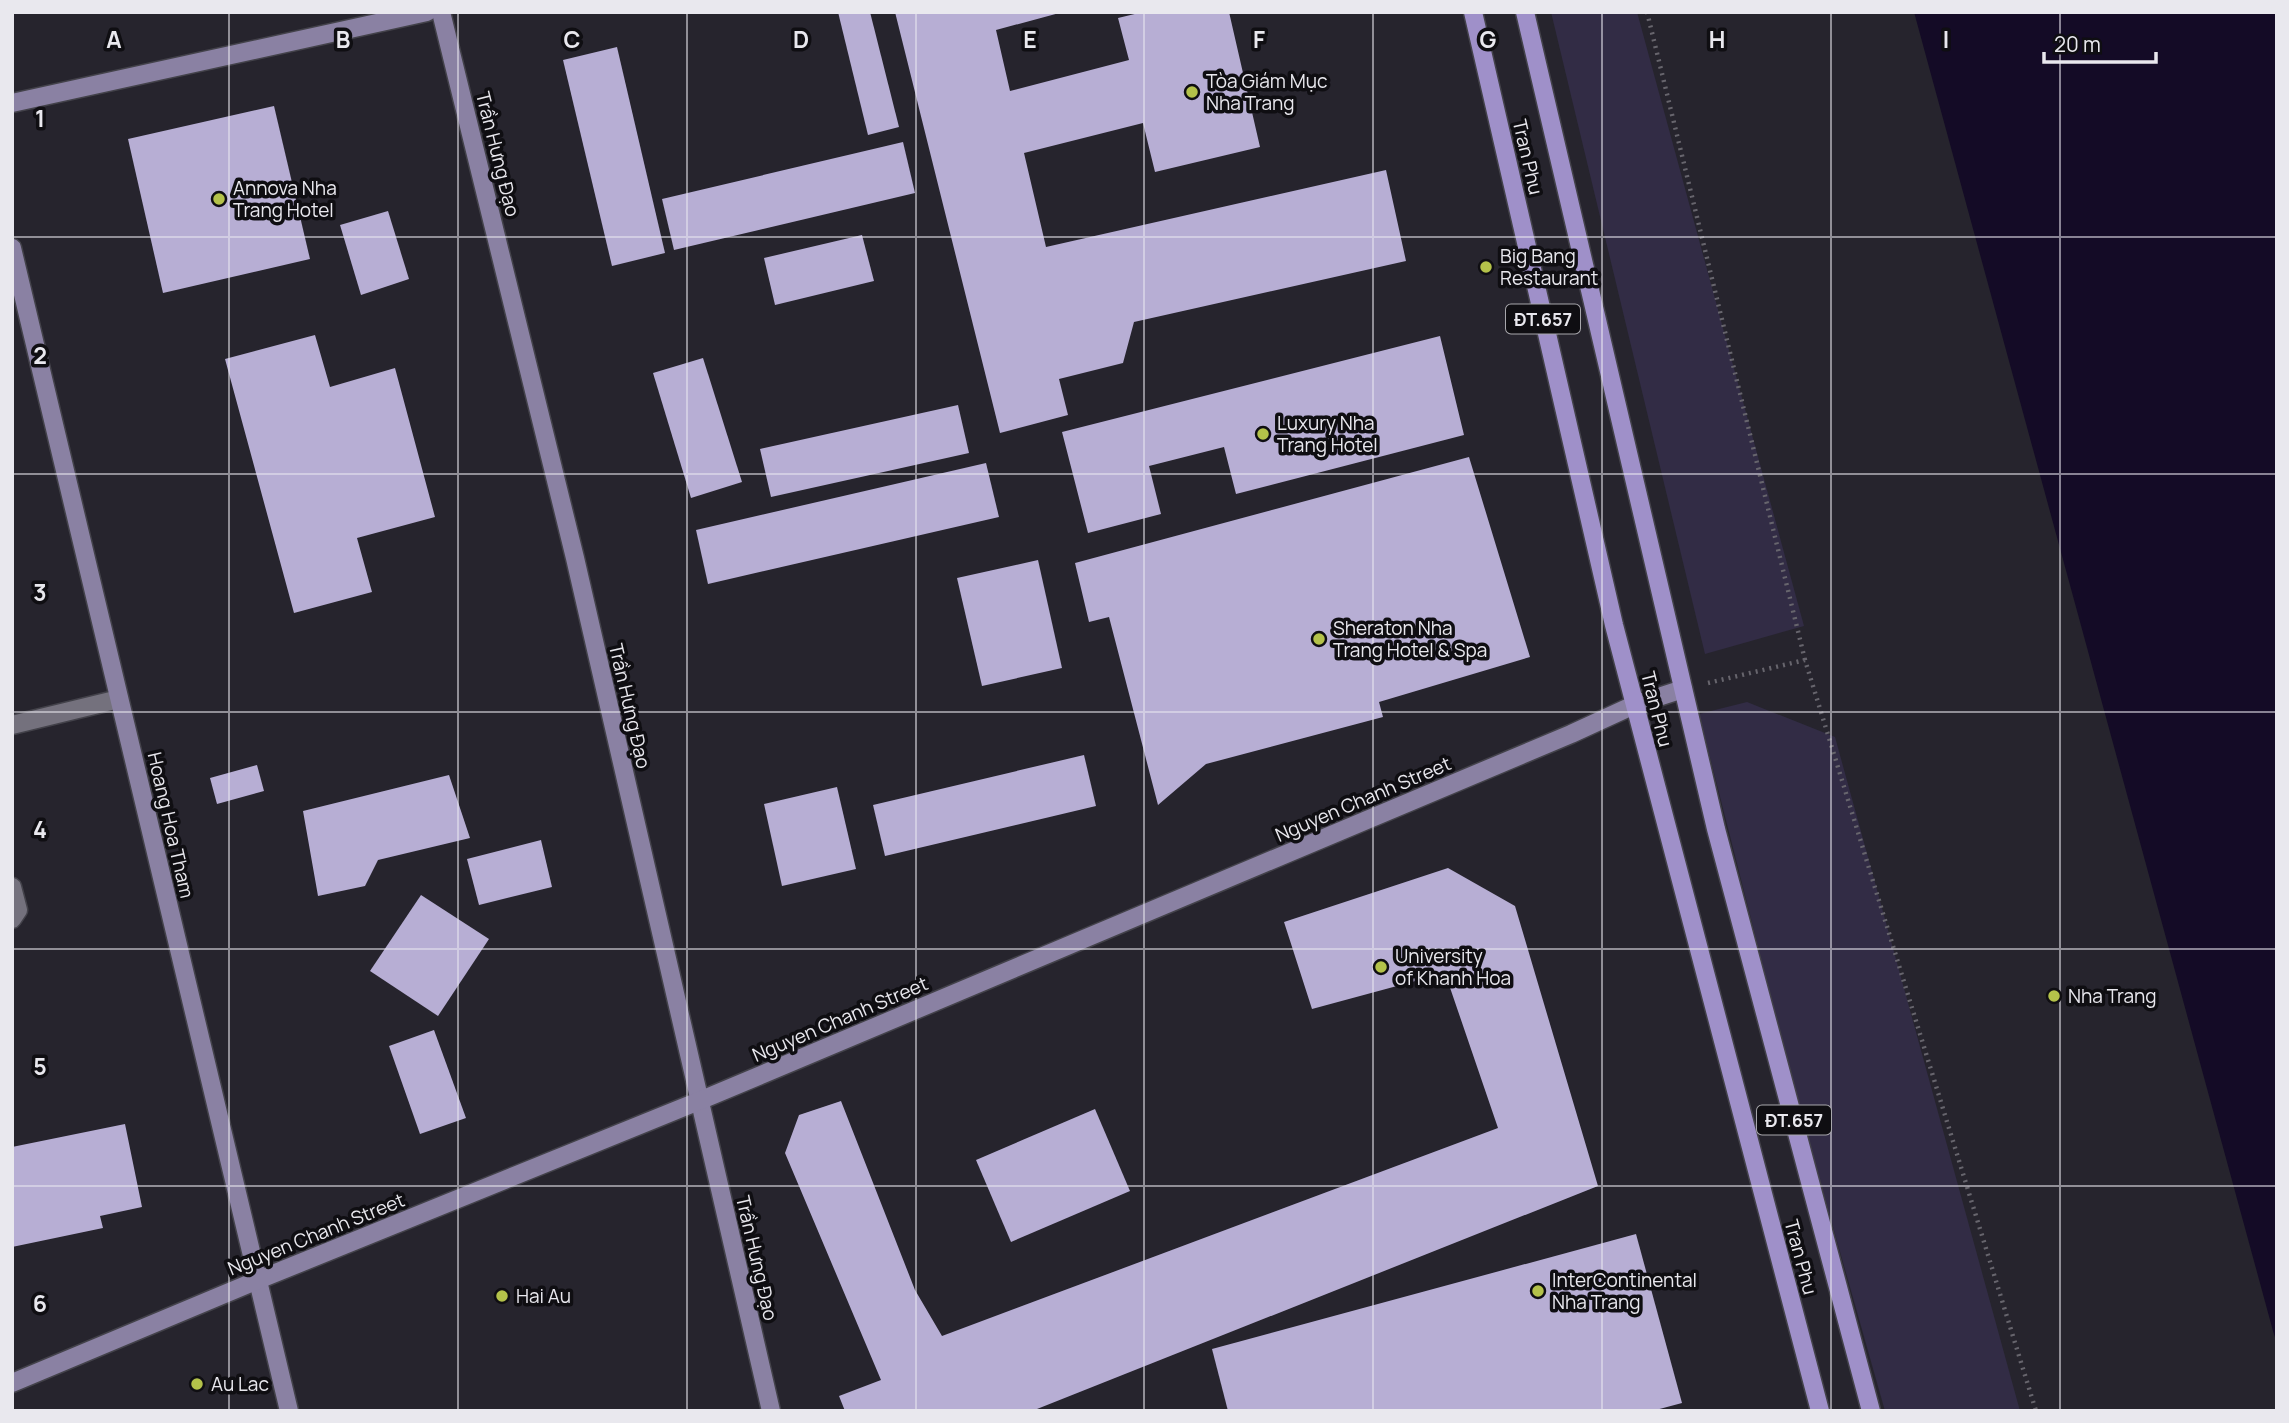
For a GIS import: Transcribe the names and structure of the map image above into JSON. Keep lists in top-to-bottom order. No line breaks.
{"streets":{"main road":["Tran Phu","ĐT.657"],"street":["Trần Hưng Đạo","Nguyen Chanh Street","Hoang Hoa Tham"]},"crossings":[["Trần Hưng Đạo","Nguyen Chanh Street"],["Tran Phu","Nguyen Chanh Street"],["Nguyen Chanh Street","Hoang Hoa Tham"]],"places":["Tòa Giám Mục Nha Trang","Annova Nha Trang Hotel","Big Bang Restaurant","Luxury Nha Trang Hotel","Sheraton Nha Trang Hotel & Spa","University of Khanh Hoa","Nha Trang","InterContinental Nha Trang","Hai Au","Au Lac"],"scale_bar":"20 m","grid":{"columns":["A","B","C","D","E","F","G","H","I"],"rows":["1","2","3","4","5","6"]}}
